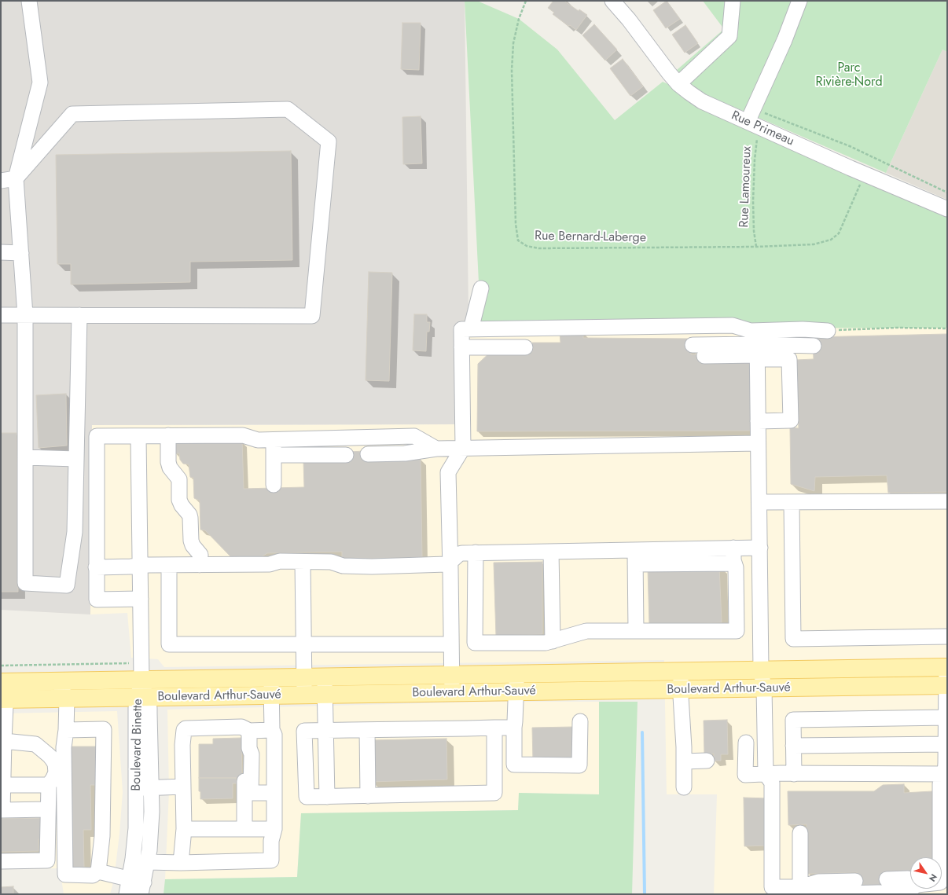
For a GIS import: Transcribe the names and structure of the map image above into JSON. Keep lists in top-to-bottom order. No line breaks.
{"streets":{"main road":["Boulevard Arthur-Sauvé"],"street":["Rue Primeau","Boulevard Binette"],"path":["Rue Lamoureux","Rue Bernard-Laberge"]},"crossings":[["Rue Primeau","Rue Lamoureux"],["Rue Primeau","Rue Bernard-Laberge"],["Rue Lamoureux","Rue Bernard-Laberge"],["Boulevard Arthur-Sauvé","Boulevard Binette"]],"parks":["Parc Rivière-Nord"],"north":"bottom right"}
